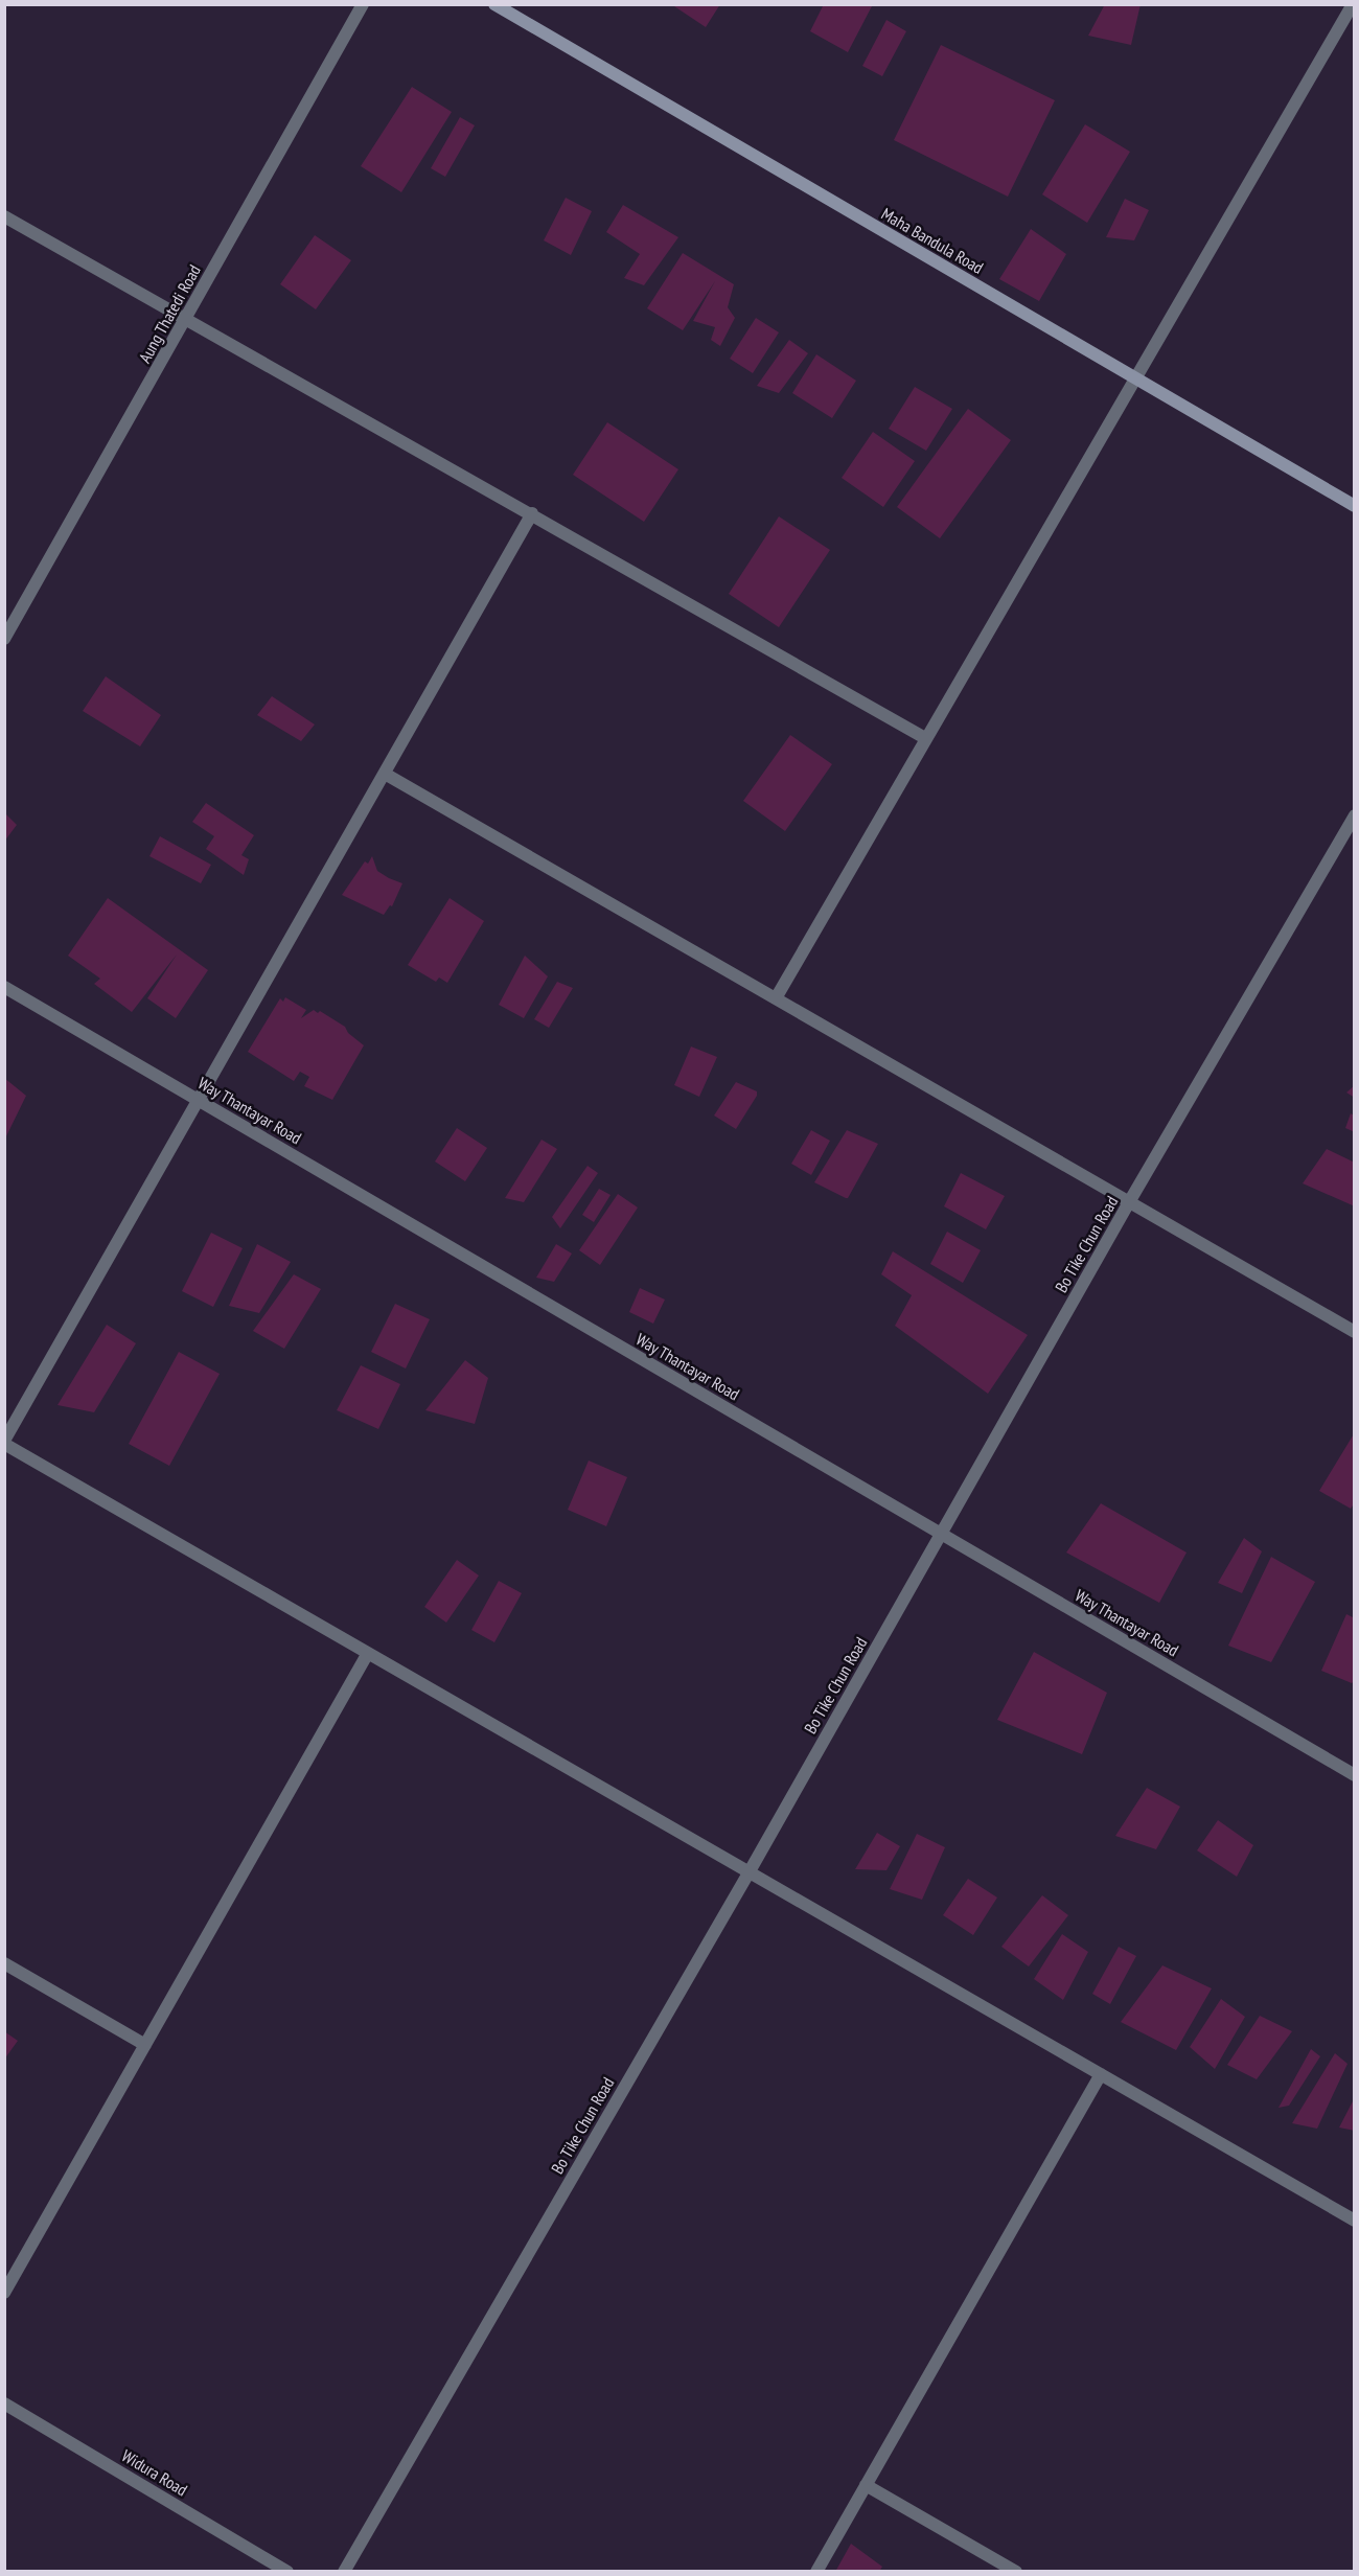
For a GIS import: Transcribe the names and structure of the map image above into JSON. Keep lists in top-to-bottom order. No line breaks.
{"streets":{"street":["Maha Bandula Road","Aung Thatedi Road","Way Thantayar Road","Bo Tike Chun Road","Widura Road"]},"crossings":[["Way Thantayar Road","Bo Tike Chun Road"]]}
